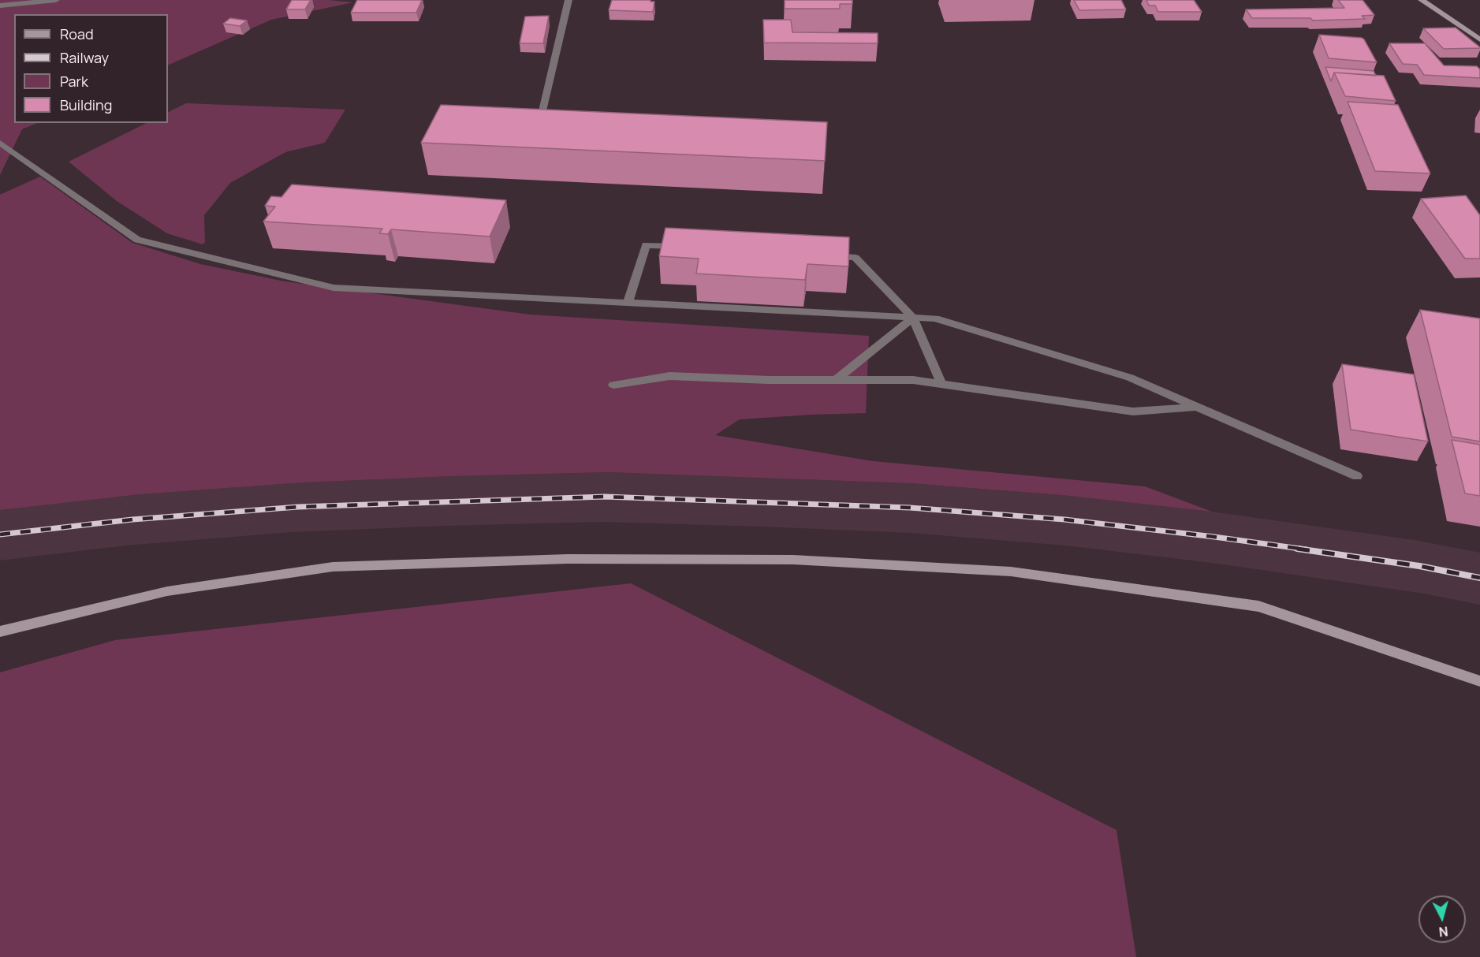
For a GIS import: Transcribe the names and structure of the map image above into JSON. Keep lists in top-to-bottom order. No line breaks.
{"legend":["Road","Railway","Park","Building"],"north":"bottom"}
